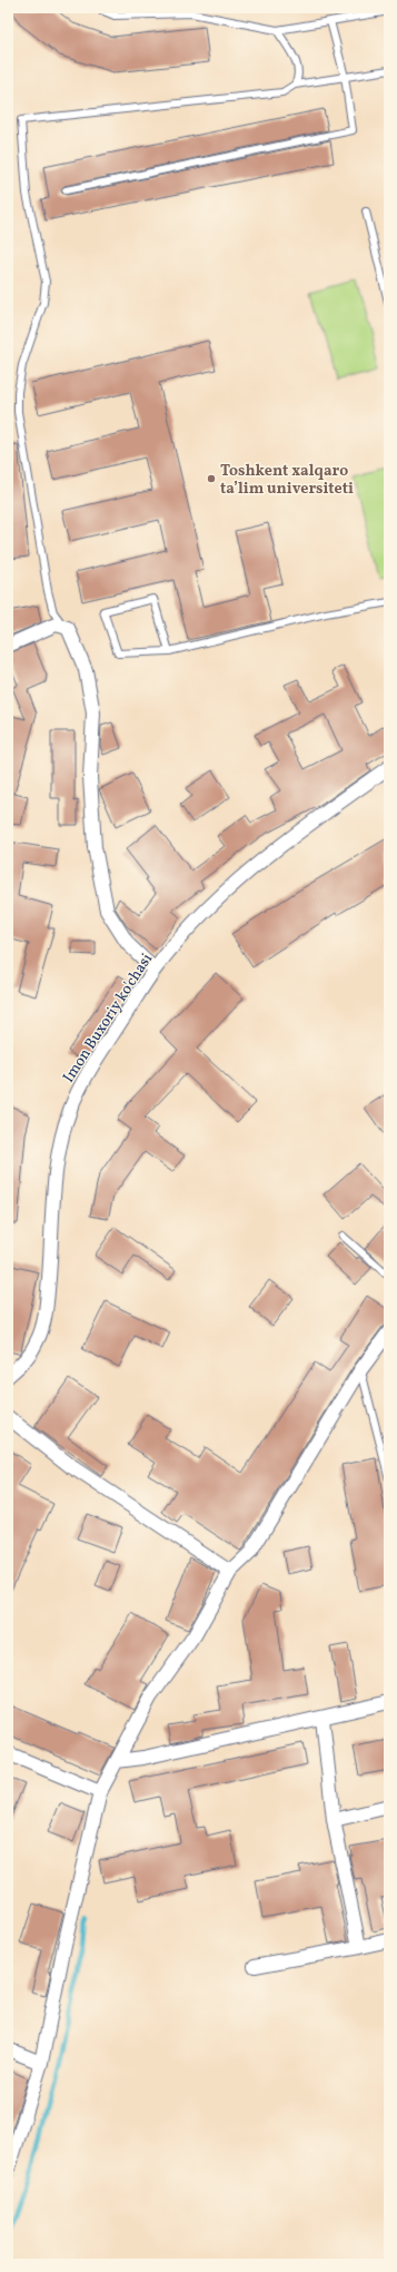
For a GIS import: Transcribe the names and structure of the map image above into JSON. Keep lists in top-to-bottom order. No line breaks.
{"streets":{"street":["Imon Buxoriy ko'chasi"]},"places":["Toshkent xalqaro ta’lim universiteti"]}
